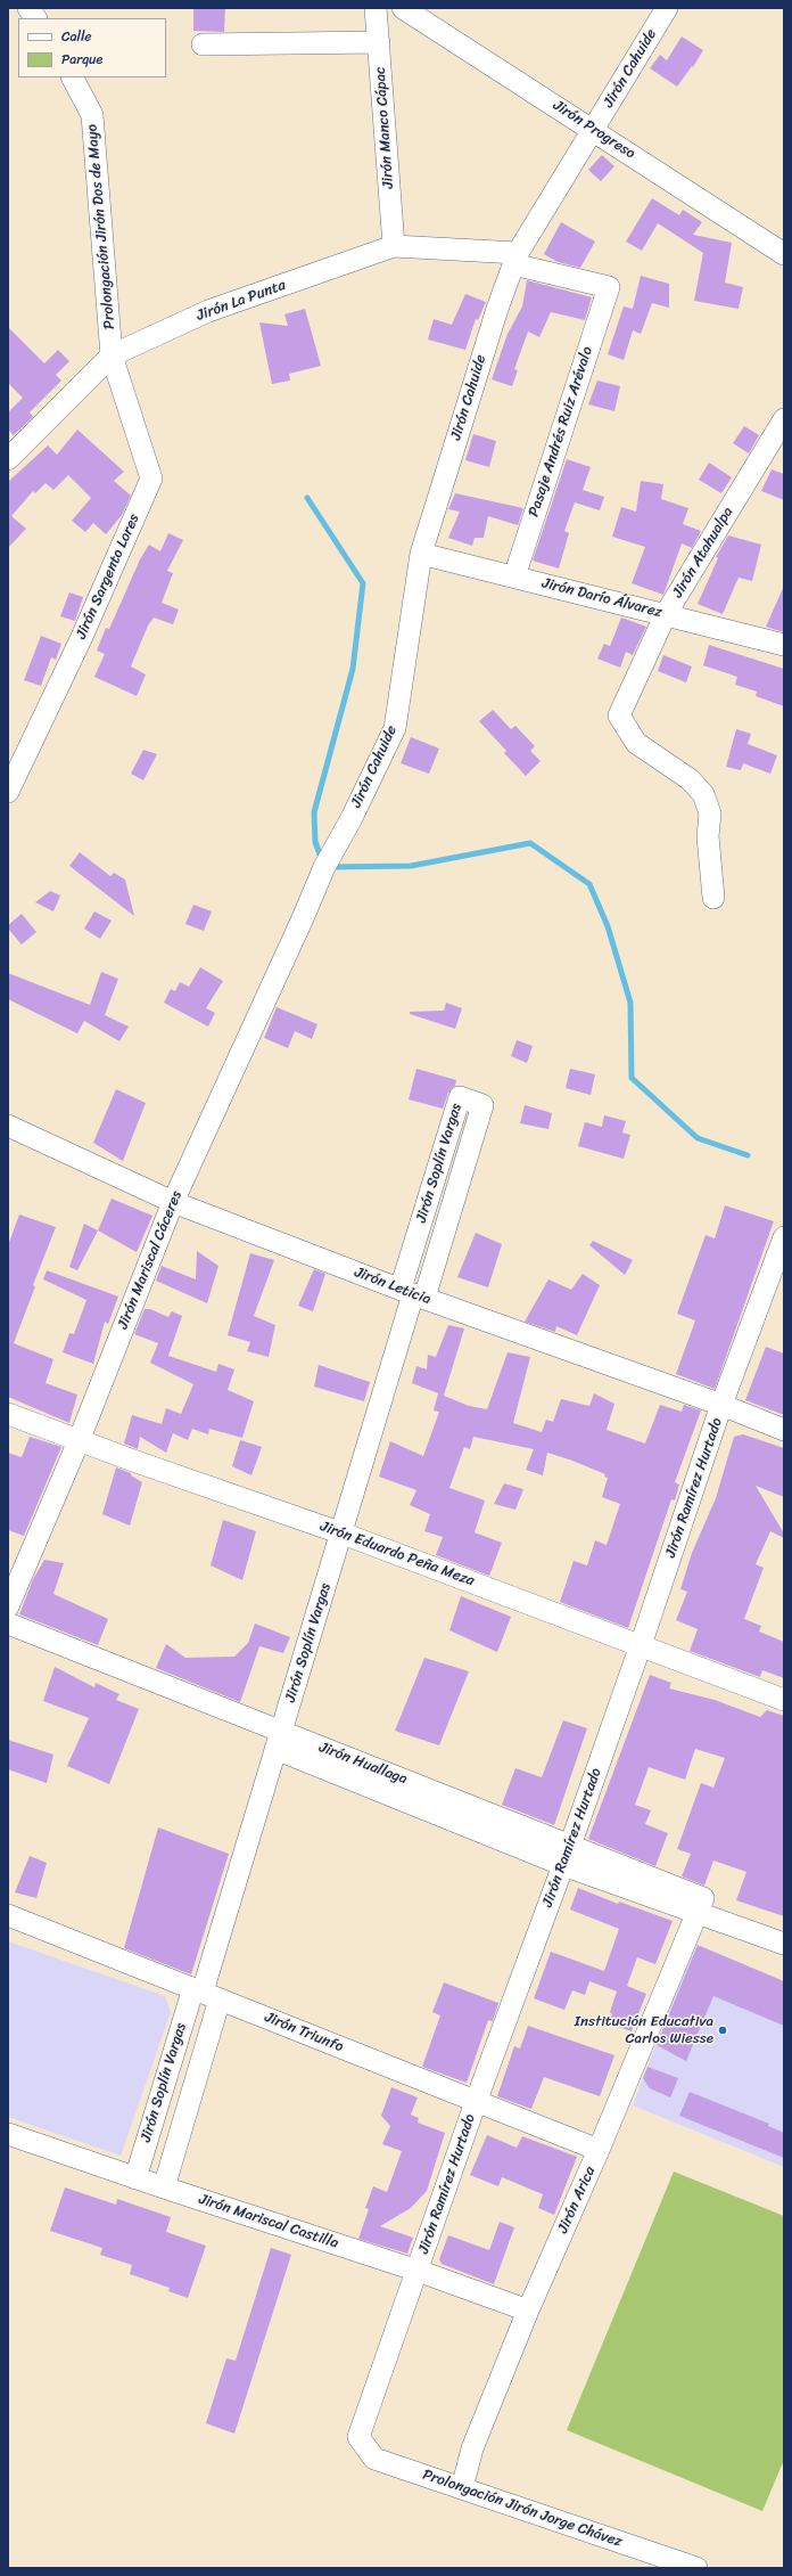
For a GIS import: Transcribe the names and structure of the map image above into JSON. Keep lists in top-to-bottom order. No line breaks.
{"streets":{"street":["Jirón Cahuide","Jirón Manco Cápac","Jirón Progreso","Prolongación Jirón Dos de Mayo","Jirón La Punta","Pasaje Andrés Ruiz Arévalo","Jirón Atahualpa","Jirón Sargento Lores","Jirón Darío Álvarez","Jirón Soplín Vargas","Jirón Mariscal Cáceres","Jirón Leticia","Jirón Ramírez Hurtado","Jirón Eduardo Peña Meza","Jirón Huallaga","Jirón Triunfo","Jirón Arica","Jirón Mariscal Castilla","Prolongación Jirón Jorge Chávez"]},"crossings":[["Jirón Cahuide","Jirón Progreso"],["Jirón Cahuide","Jirón La Punta"],["Jirón Cahuide","Jirón Darío Álvarez"],["Jirón Cahuide","Jirón Mariscal Cáceres"],["Jirón Manco Cápac","Jirón La Punta"],["Prolongación Jirón Dos de Mayo","Jirón La Punta"],["Prolongación Jirón Dos de Mayo","Jirón Sargento Lores"],["Jirón La Punta","Pasaje Andrés Ruiz Arévalo"],["Jirón La Punta","Jirón Sargento Lores"],["Pasaje Andrés Ruiz Arévalo","Jirón Darío Álvarez"],["Jirón Atahualpa","Jirón Darío Álvarez"],["Jirón Soplín Vargas","Jirón Leticia"],["Jirón Soplín Vargas","Jirón Eduardo Peña Meza"],["Jirón Soplín Vargas","Jirón Huallaga"],["Jirón Soplín Vargas","Jirón Triunfo"],["Jirón Soplín Vargas","Jirón Mariscal Castilla"],["Jirón Mariscal Cáceres","Jirón Leticia"],["Jirón Mariscal Cáceres","Jirón Eduardo Peña Meza"],["Jirón Leticia","Jirón Ramírez Hurtado"],["Jirón Ramírez Hurtado","Jirón Eduardo Peña Meza"],["Jirón Ramírez Hurtado","Jirón Huallaga"],["Jirón Ramírez Hurtado","Jirón Triunfo"],["Jirón Ramírez Hurtado","Jirón Mariscal Castilla"],["Jirón Ramírez Hurtado","Prolongación Jirón Jorge Chávez"],["Jirón Huallaga","Jirón Arica"],["Jirón Triunfo","Jirón Arica"],["Jirón Arica","Jirón Mariscal Castilla"],["Jirón Arica","Prolongación Jirón Jorge Chávez"]],"places":["Institución Educativa Carlos Wiesse"],"legend":["Calle","Parque"]}
